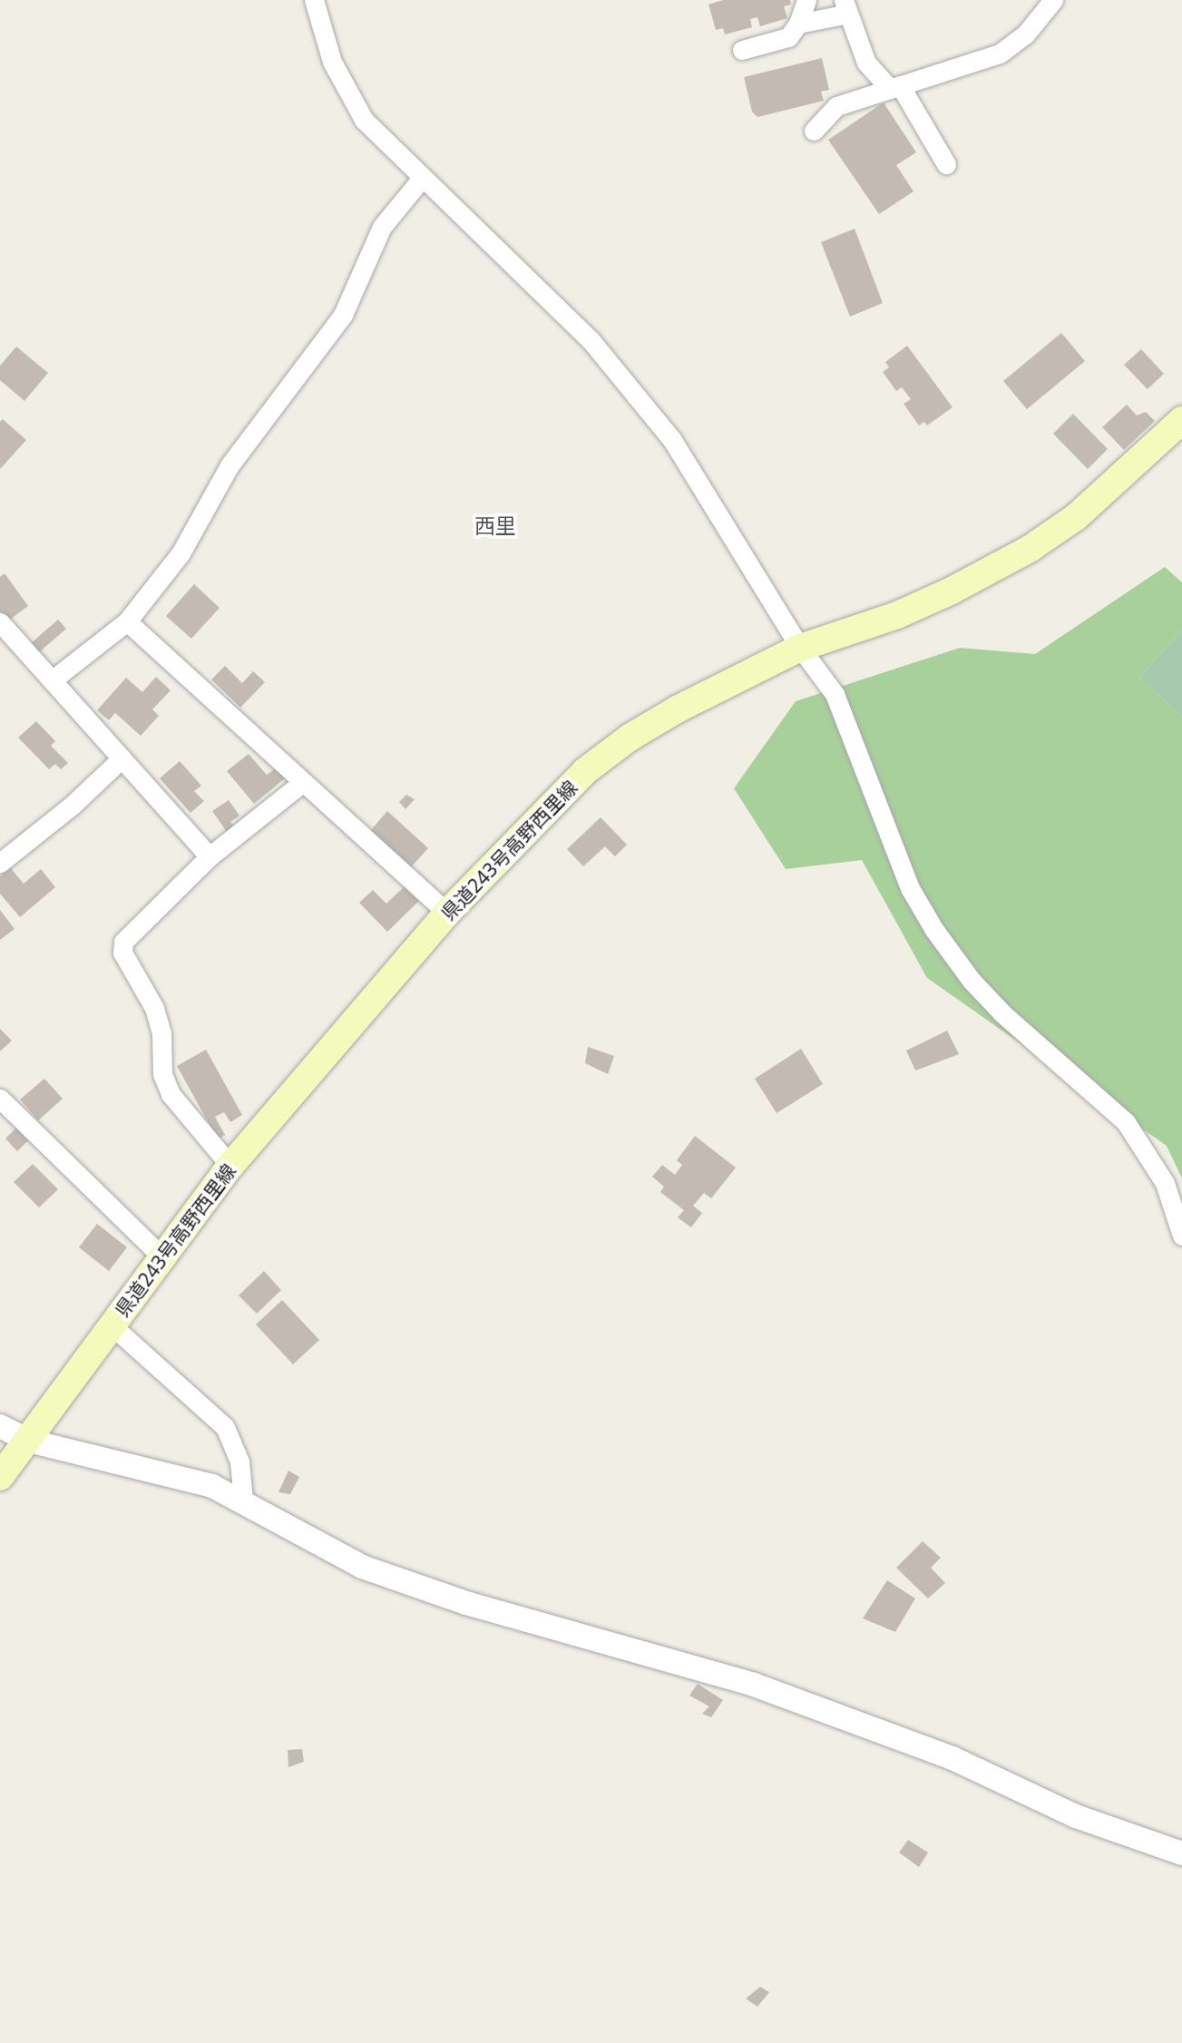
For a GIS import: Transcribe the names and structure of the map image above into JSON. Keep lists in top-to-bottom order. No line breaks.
{"streets":{"main road":["県道243号高野西里線"]},"districts":["西里"]}
